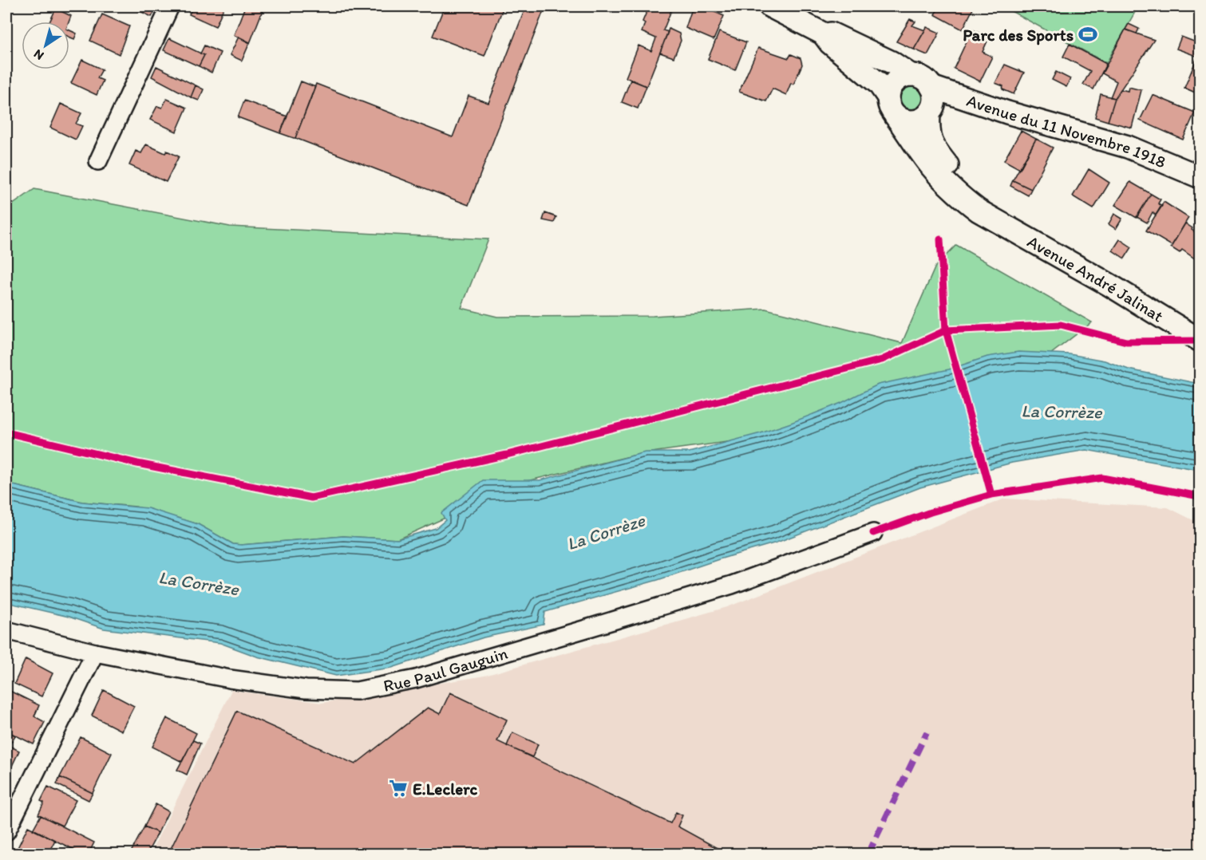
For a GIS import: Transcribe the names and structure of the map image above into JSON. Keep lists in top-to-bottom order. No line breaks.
{"streets":{"street":["Avenue du 11 Novembre 1918","Avenue André Jalinat","Rue Paul Gauguin"]},"crossings":[["Avenue du 11 Novembre 1918","Avenue André Jalinat"]],"water":["La Corrèze"],"places":{"sports":["Parc des Sports"],"supermarket":["E.Leclerc"]},"north":"bottom left"}
